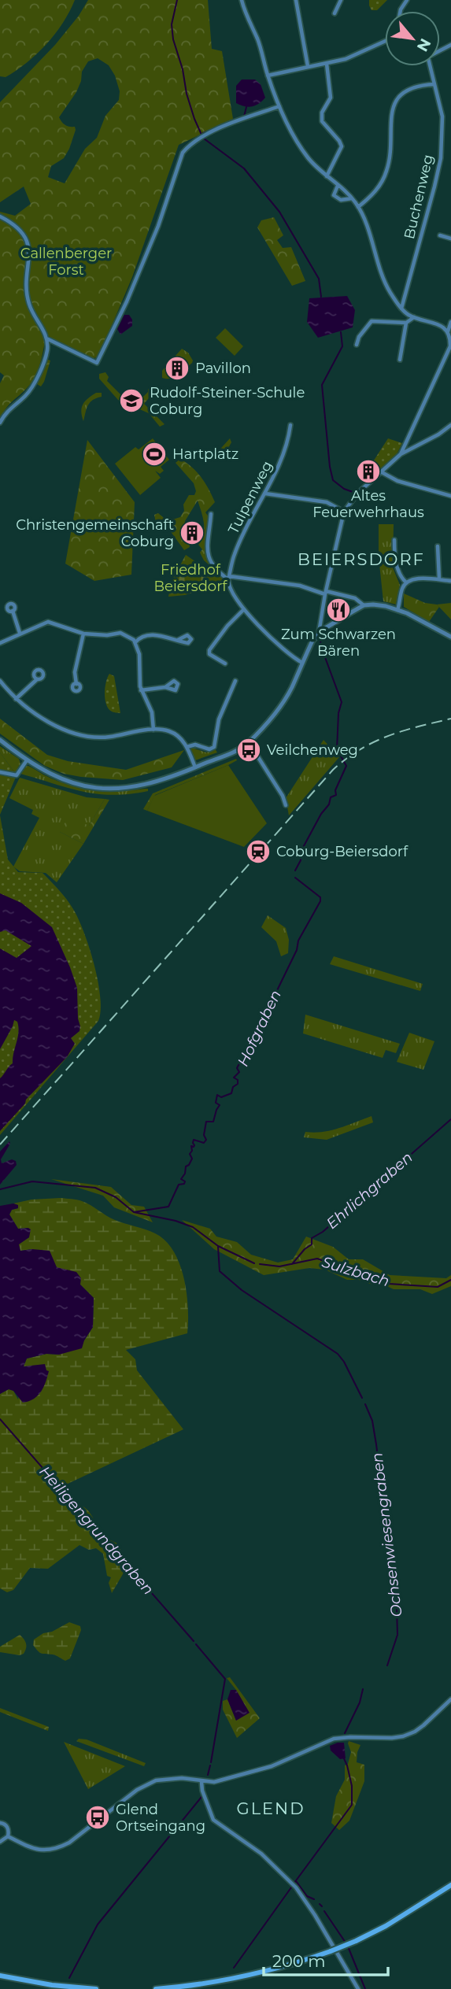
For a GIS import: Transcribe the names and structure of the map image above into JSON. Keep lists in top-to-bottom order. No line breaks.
{"streets":{"street":["Buchenweg","Tulpenweg"]},"districts":["BEIERSDORF","GLEND"],"water":["Hofgraben","Ehrlichgraben","Sulzbach","Heiligengrundgraben","Ochsenwiesengraben"],"parks":["Callenberger Forst","Friedhof Beiersdorf"],"places":{"building":["Pavillon","Altes Feuerwehrhaus","Christengemeinschaft Coburg"],"school or university":["Rudolf-Steiner-Schule Coburg"],"sports":["Hartplatz"],"restaurant":["Zum Schwarzen Bären"],"bus stop":["Veilchenweg","Glend Ortseingang"],"station":["Coburg-Beiersdorf"]},"scale_bar":"200 m","north":"bottom right"}
